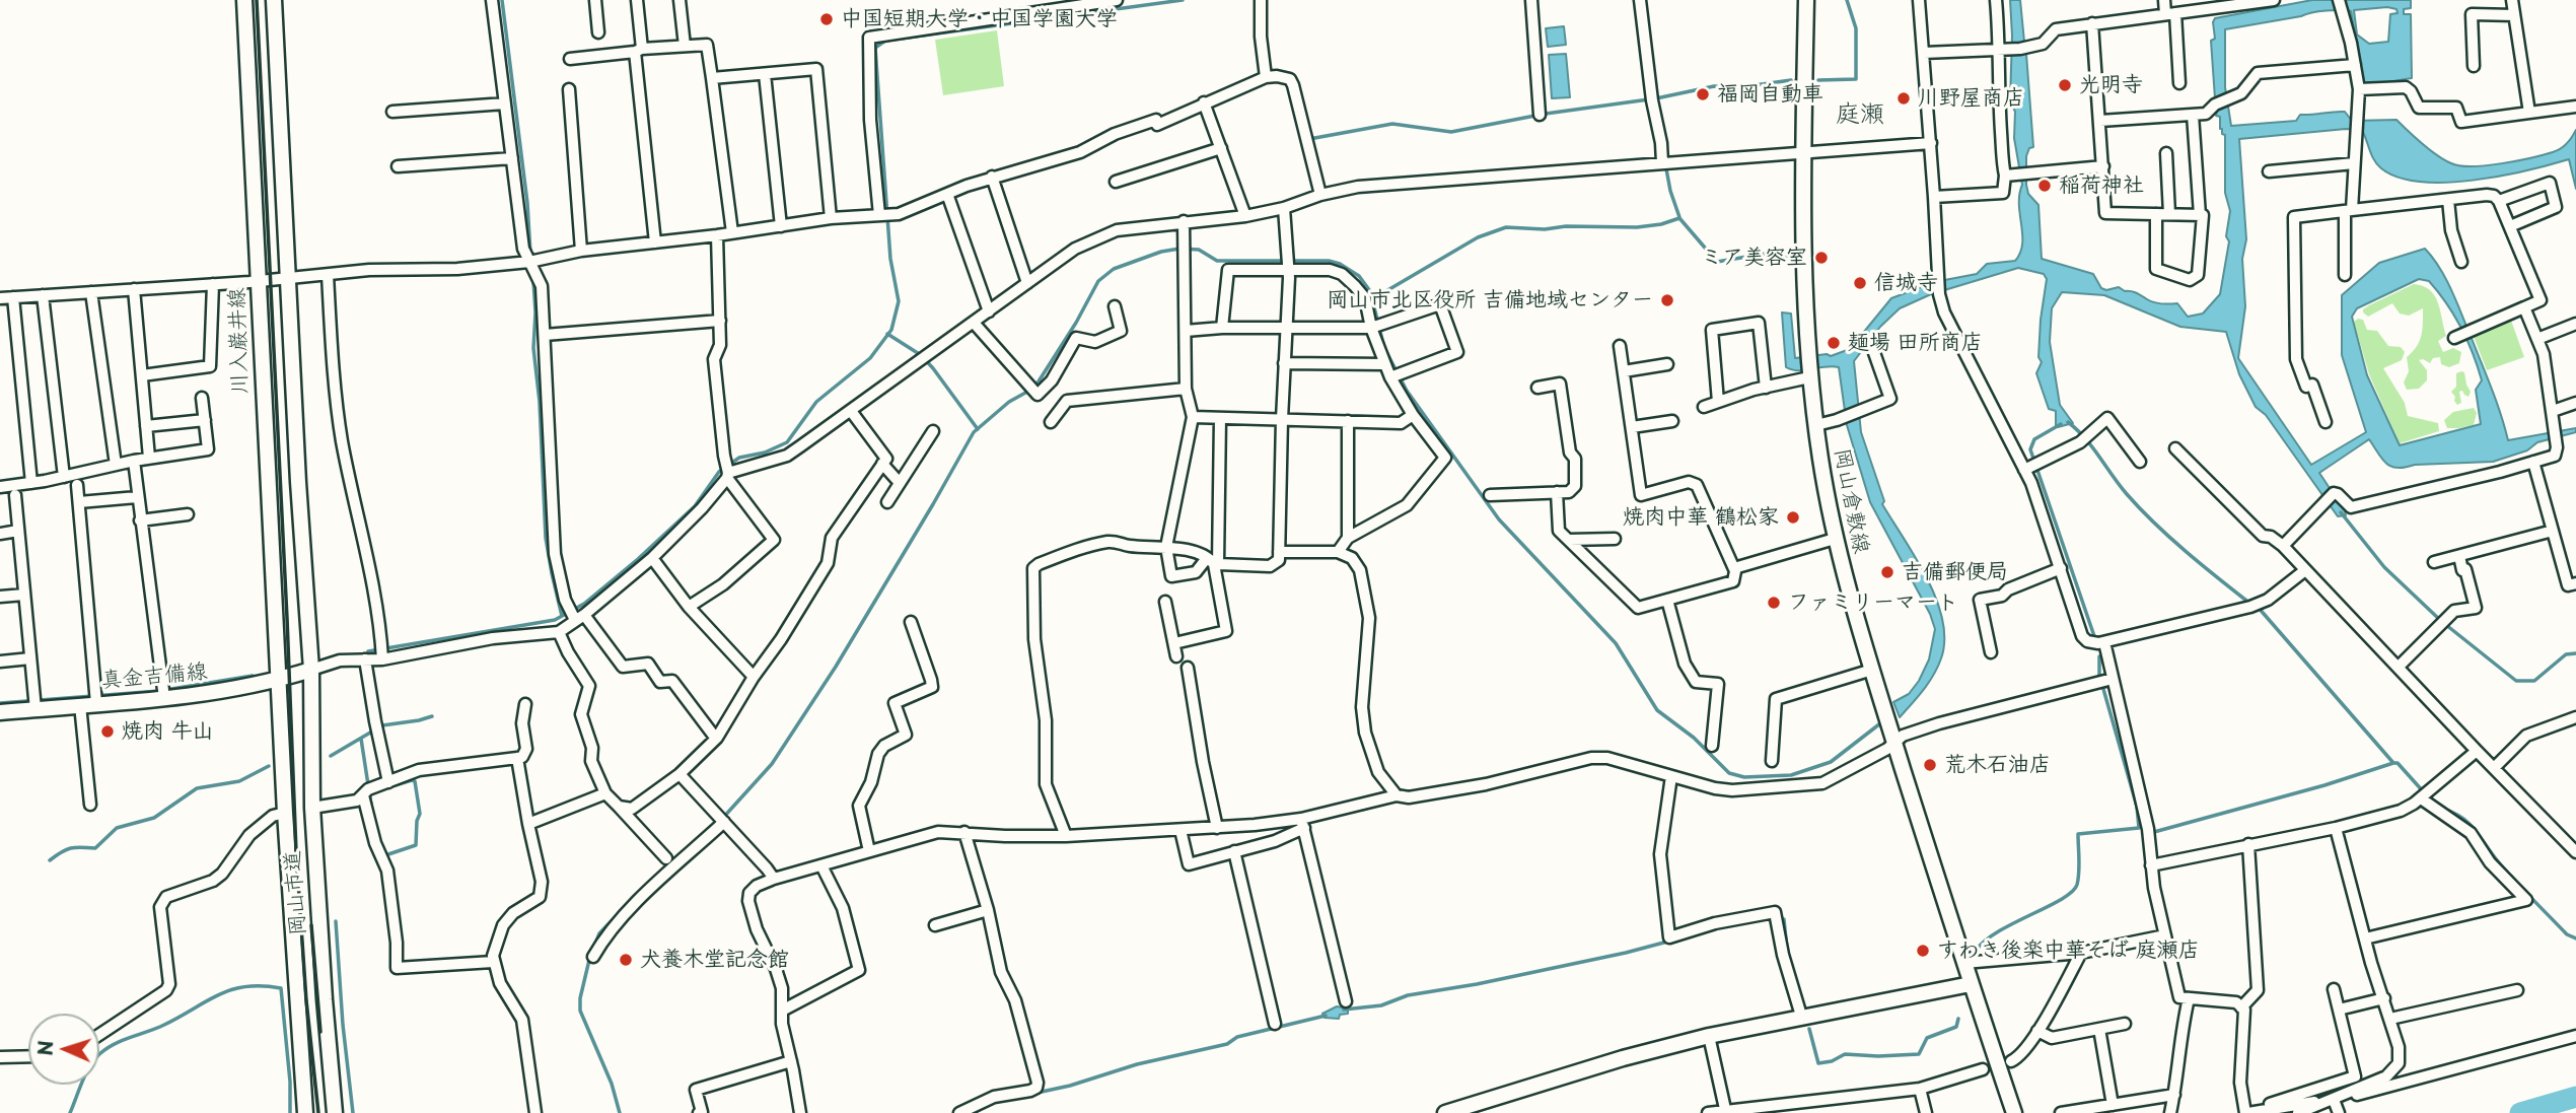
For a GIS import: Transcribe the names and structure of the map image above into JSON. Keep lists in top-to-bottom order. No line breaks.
{"streets":{"main road":["川入巌井線","岡山倉敷線","真金吉備線","岡山市道"]},"crossings":[["川入巌井線","真金吉備線"],["川入巌井線","岡山市道"],["真金吉備線","岡山市道"]],"districts":["庭瀬"],"places":["中国短期大学・中国学園大学","光明寺","福岡自動車","川野屋商店","稲荷神社","ミア美容室","信城寺","岡山市北区役所 吉備地域センター","麺場 田所商店","焼肉中華 鶴松家","吉備郵便局","ファミリーマート","焼肉 牛山","荒木石油店","すわき後楽中華そば 庭瀬店","犬養木堂記念館"],"north":"left"}
